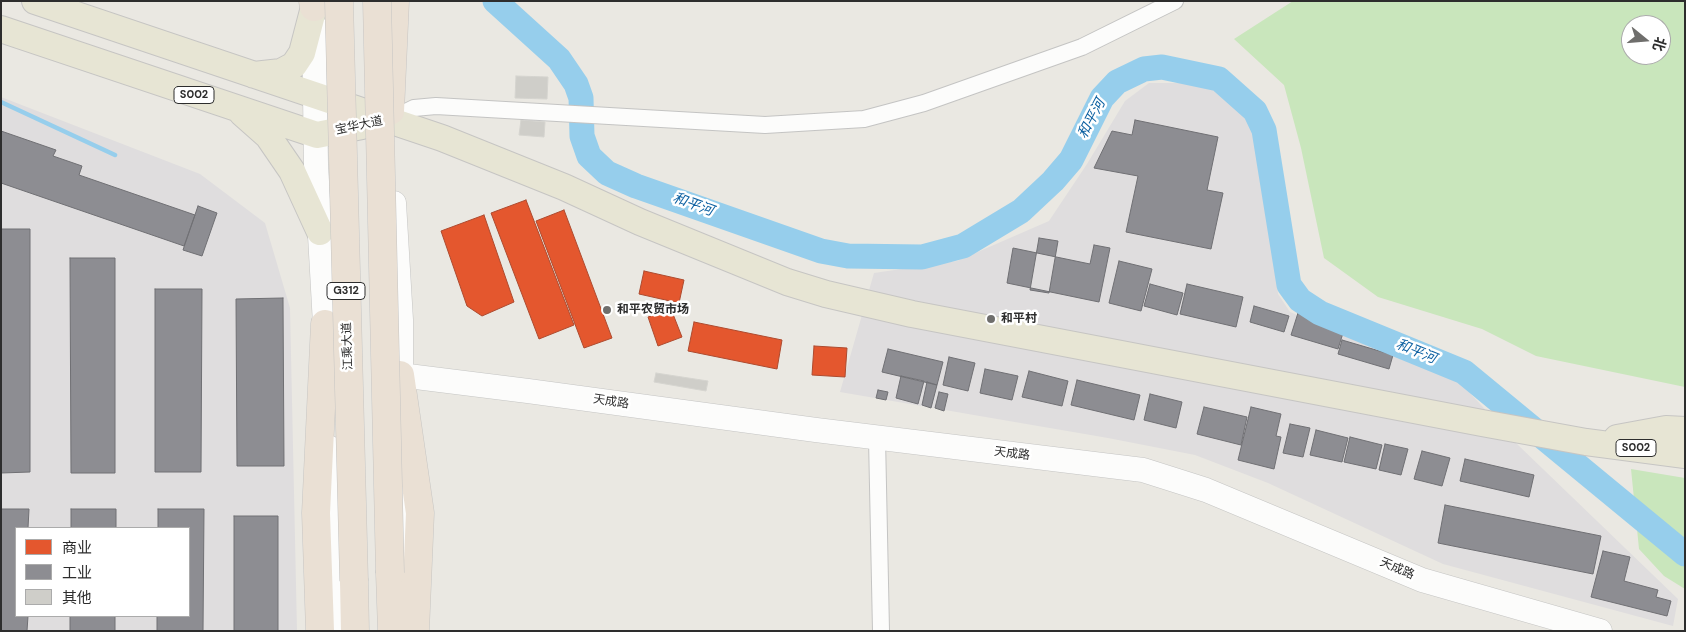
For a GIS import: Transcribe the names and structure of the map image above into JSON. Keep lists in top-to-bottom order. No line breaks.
{"streets":{"highway":["G312","江乘大道"],"main road":["S002","宝华大道"],"street":["天成路"]},"water":["和平河"],"places":["和平农贸市场","和平村"],"legend":["商业","工业","其他"],"north":"right"}
